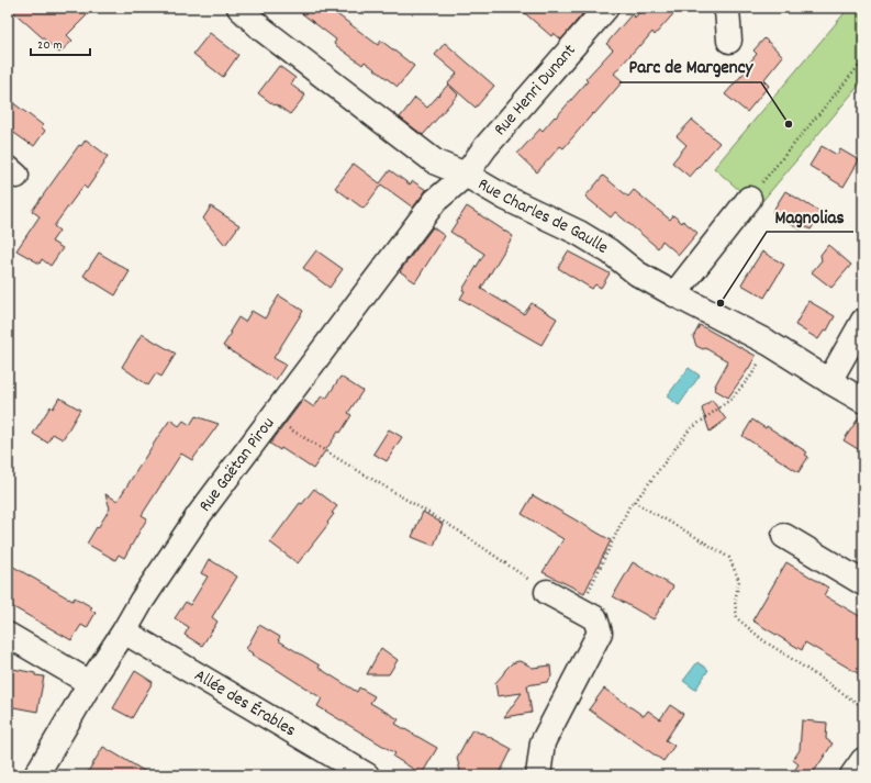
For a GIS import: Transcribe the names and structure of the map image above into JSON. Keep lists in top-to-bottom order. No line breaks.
{"streets":{"street":["Rue Henri Dunant","Rue Charles de Gaulle","Rue Gaëtan Pirou","Allée des Érables"]},"crossings":[["Rue Henri Dunant","Rue Charles de Gaulle"],["Rue Henri Dunant","Rue Gaëtan Pirou"],["Rue Charles de Gaulle","Rue Gaëtan Pirou"],["Rue Gaëtan Pirou","Allée des Érables"]],"places":["Parc de Margency","Magnolias"],"scale_bar":"20 m"}
